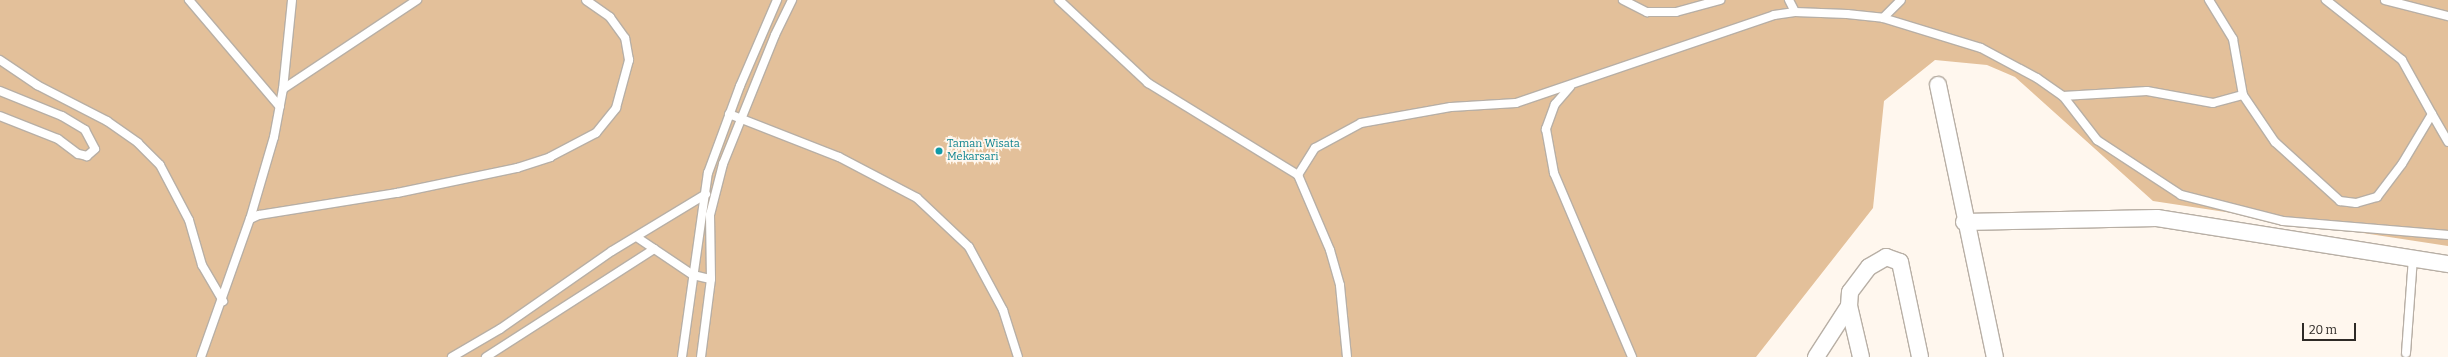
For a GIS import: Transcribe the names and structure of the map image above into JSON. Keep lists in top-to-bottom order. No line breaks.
{"places":["Taman Wisata Mekarsari"],"scale_bar":"20 m"}
